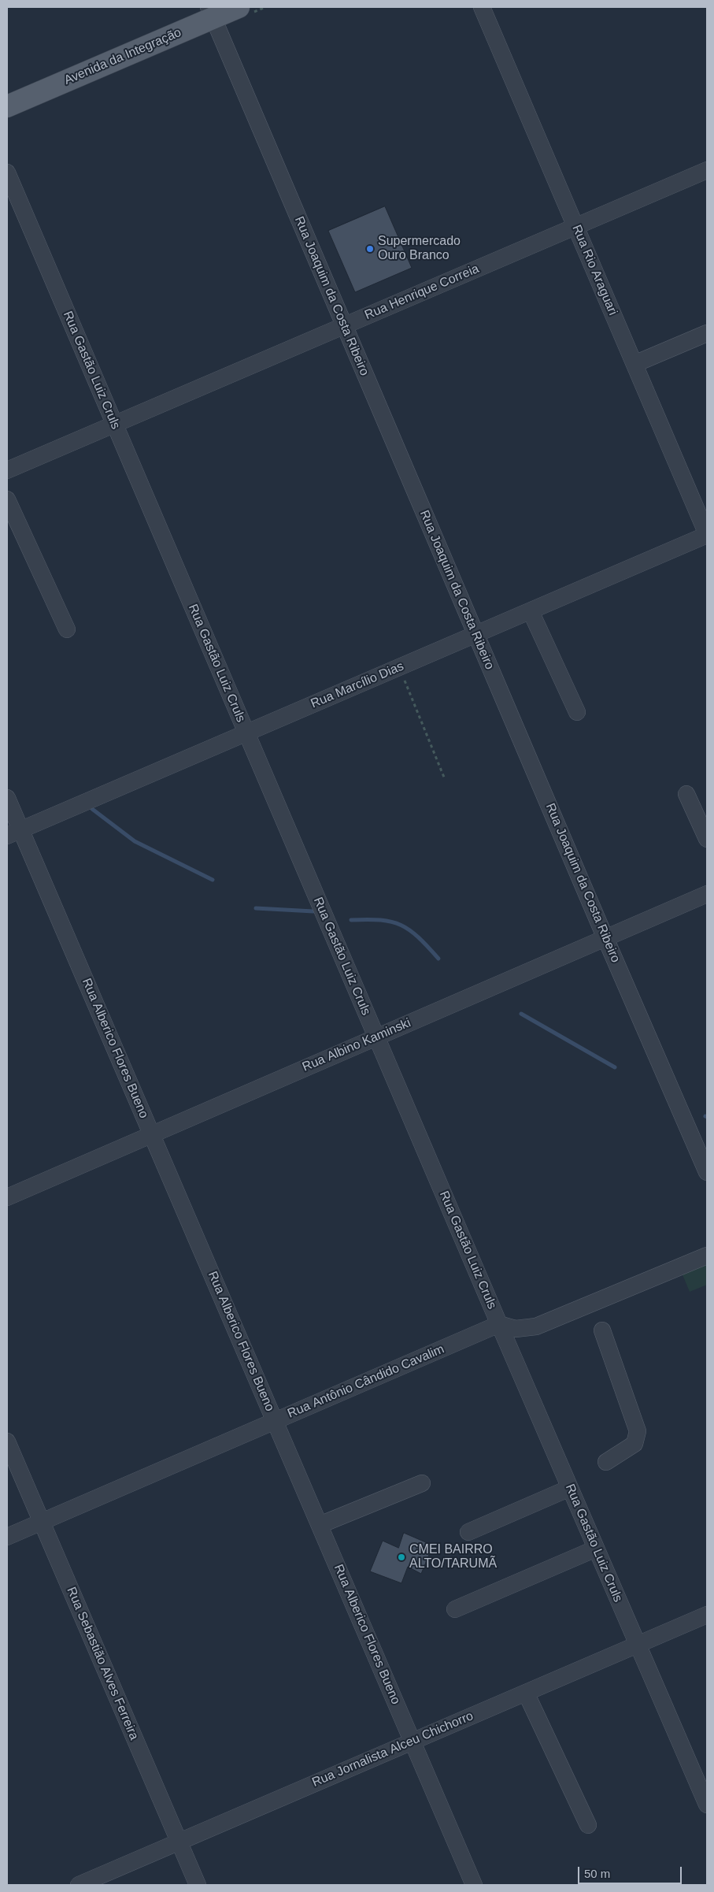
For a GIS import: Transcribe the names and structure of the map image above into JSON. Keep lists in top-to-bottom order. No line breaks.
{"streets":{"main road":["Avenida da Integração"],"street":["Rua Rio Araguari","Rua Henrique Correia","Rua Joaquim da Costa Ribeiro","Rua Gastão Luiz Cruls","Rua Marcílio Dias","Rua Albino Kaminski","Rua Alberico Flores Bueno","Rua Antônio Cândido Cavalim","Rua Sebastião Alves Ferreira","Rua Jornalista Alceu Chichorro"]},"crossings":[["Avenida da Integração","Rua Joaquim da Costa Ribeiro"],["Rua Rio Araguari","Rua Henrique Correia"],["Rua Rio Araguari","Rua Marcílio Dias"],["Rua Henrique Correia","Rua Joaquim da Costa Ribeiro"],["Rua Henrique Correia","Rua Gastão Luiz Cruls"],["Rua Joaquim da Costa Ribeiro","Rua Marcílio Dias"],["Rua Joaquim da Costa Ribeiro","Rua Albino Kaminski"],["Rua Gastão Luiz Cruls","Rua Marcílio Dias"],["Rua Gastão Luiz Cruls","Rua Albino Kaminski"],["Rua Gastão Luiz Cruls","Rua Antônio Cândido Cavalim"],["Rua Gastão Luiz Cruls","Rua Jornalista Alceu Chichorro"],["Rua Marcílio Dias","Rua Alberico Flores Bueno"],["Rua Albino Kaminski","Rua Alberico Flores Bueno"],["Rua Alberico Flores Bueno","Rua Antônio Cândido Cavalim"],["Rua Alberico Flores Bueno","Rua Jornalista Alceu Chichorro"],["Rua Antônio Cândido Cavalim","Rua Sebastião Alves Ferreira"],["Rua Sebastião Alves Ferreira","Rua Jornalista Alceu Chichorro"]],"places":["Supermercado Ouro Branco","CMEI BAIRRO ALTO/TARUMÃ"],"scale_bar":"50 m"}
